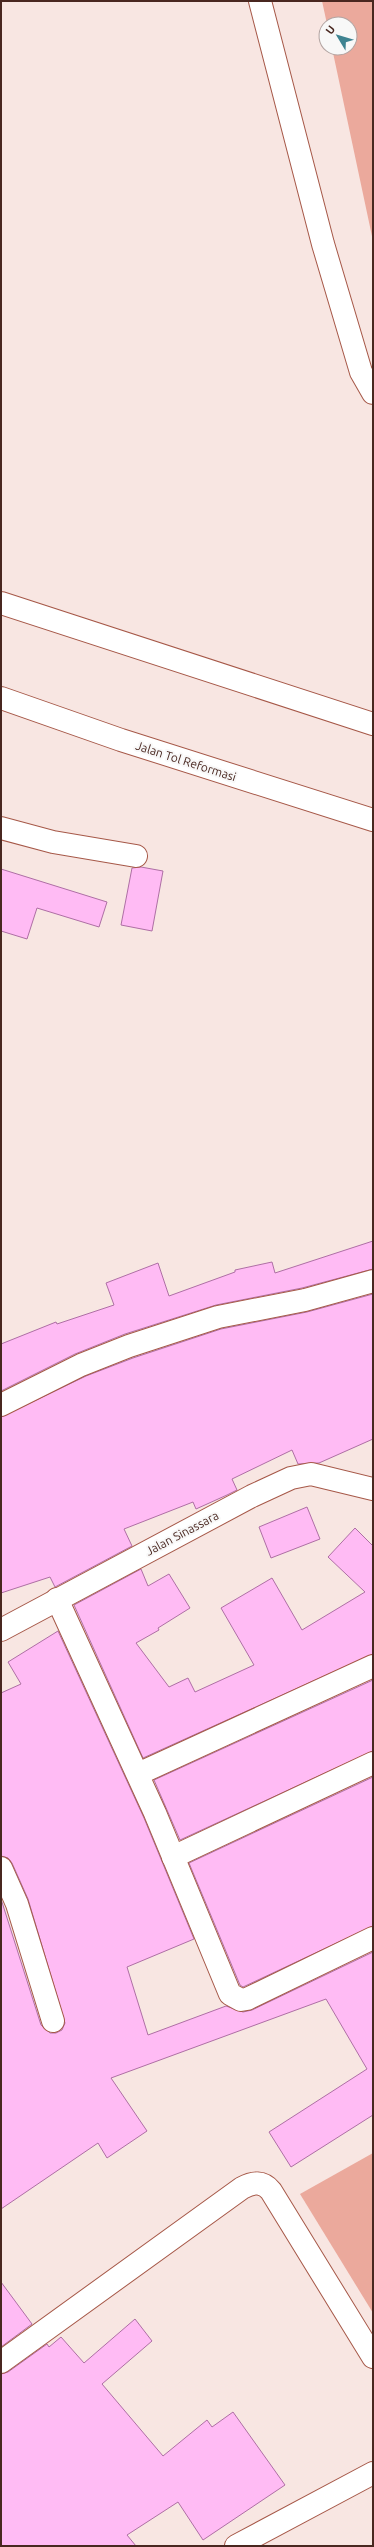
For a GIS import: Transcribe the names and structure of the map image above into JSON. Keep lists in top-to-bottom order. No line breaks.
{"streets":{"main road":["Jalan Tol Reformasi","Jalan Sinassara"]},"north":"top left"}
